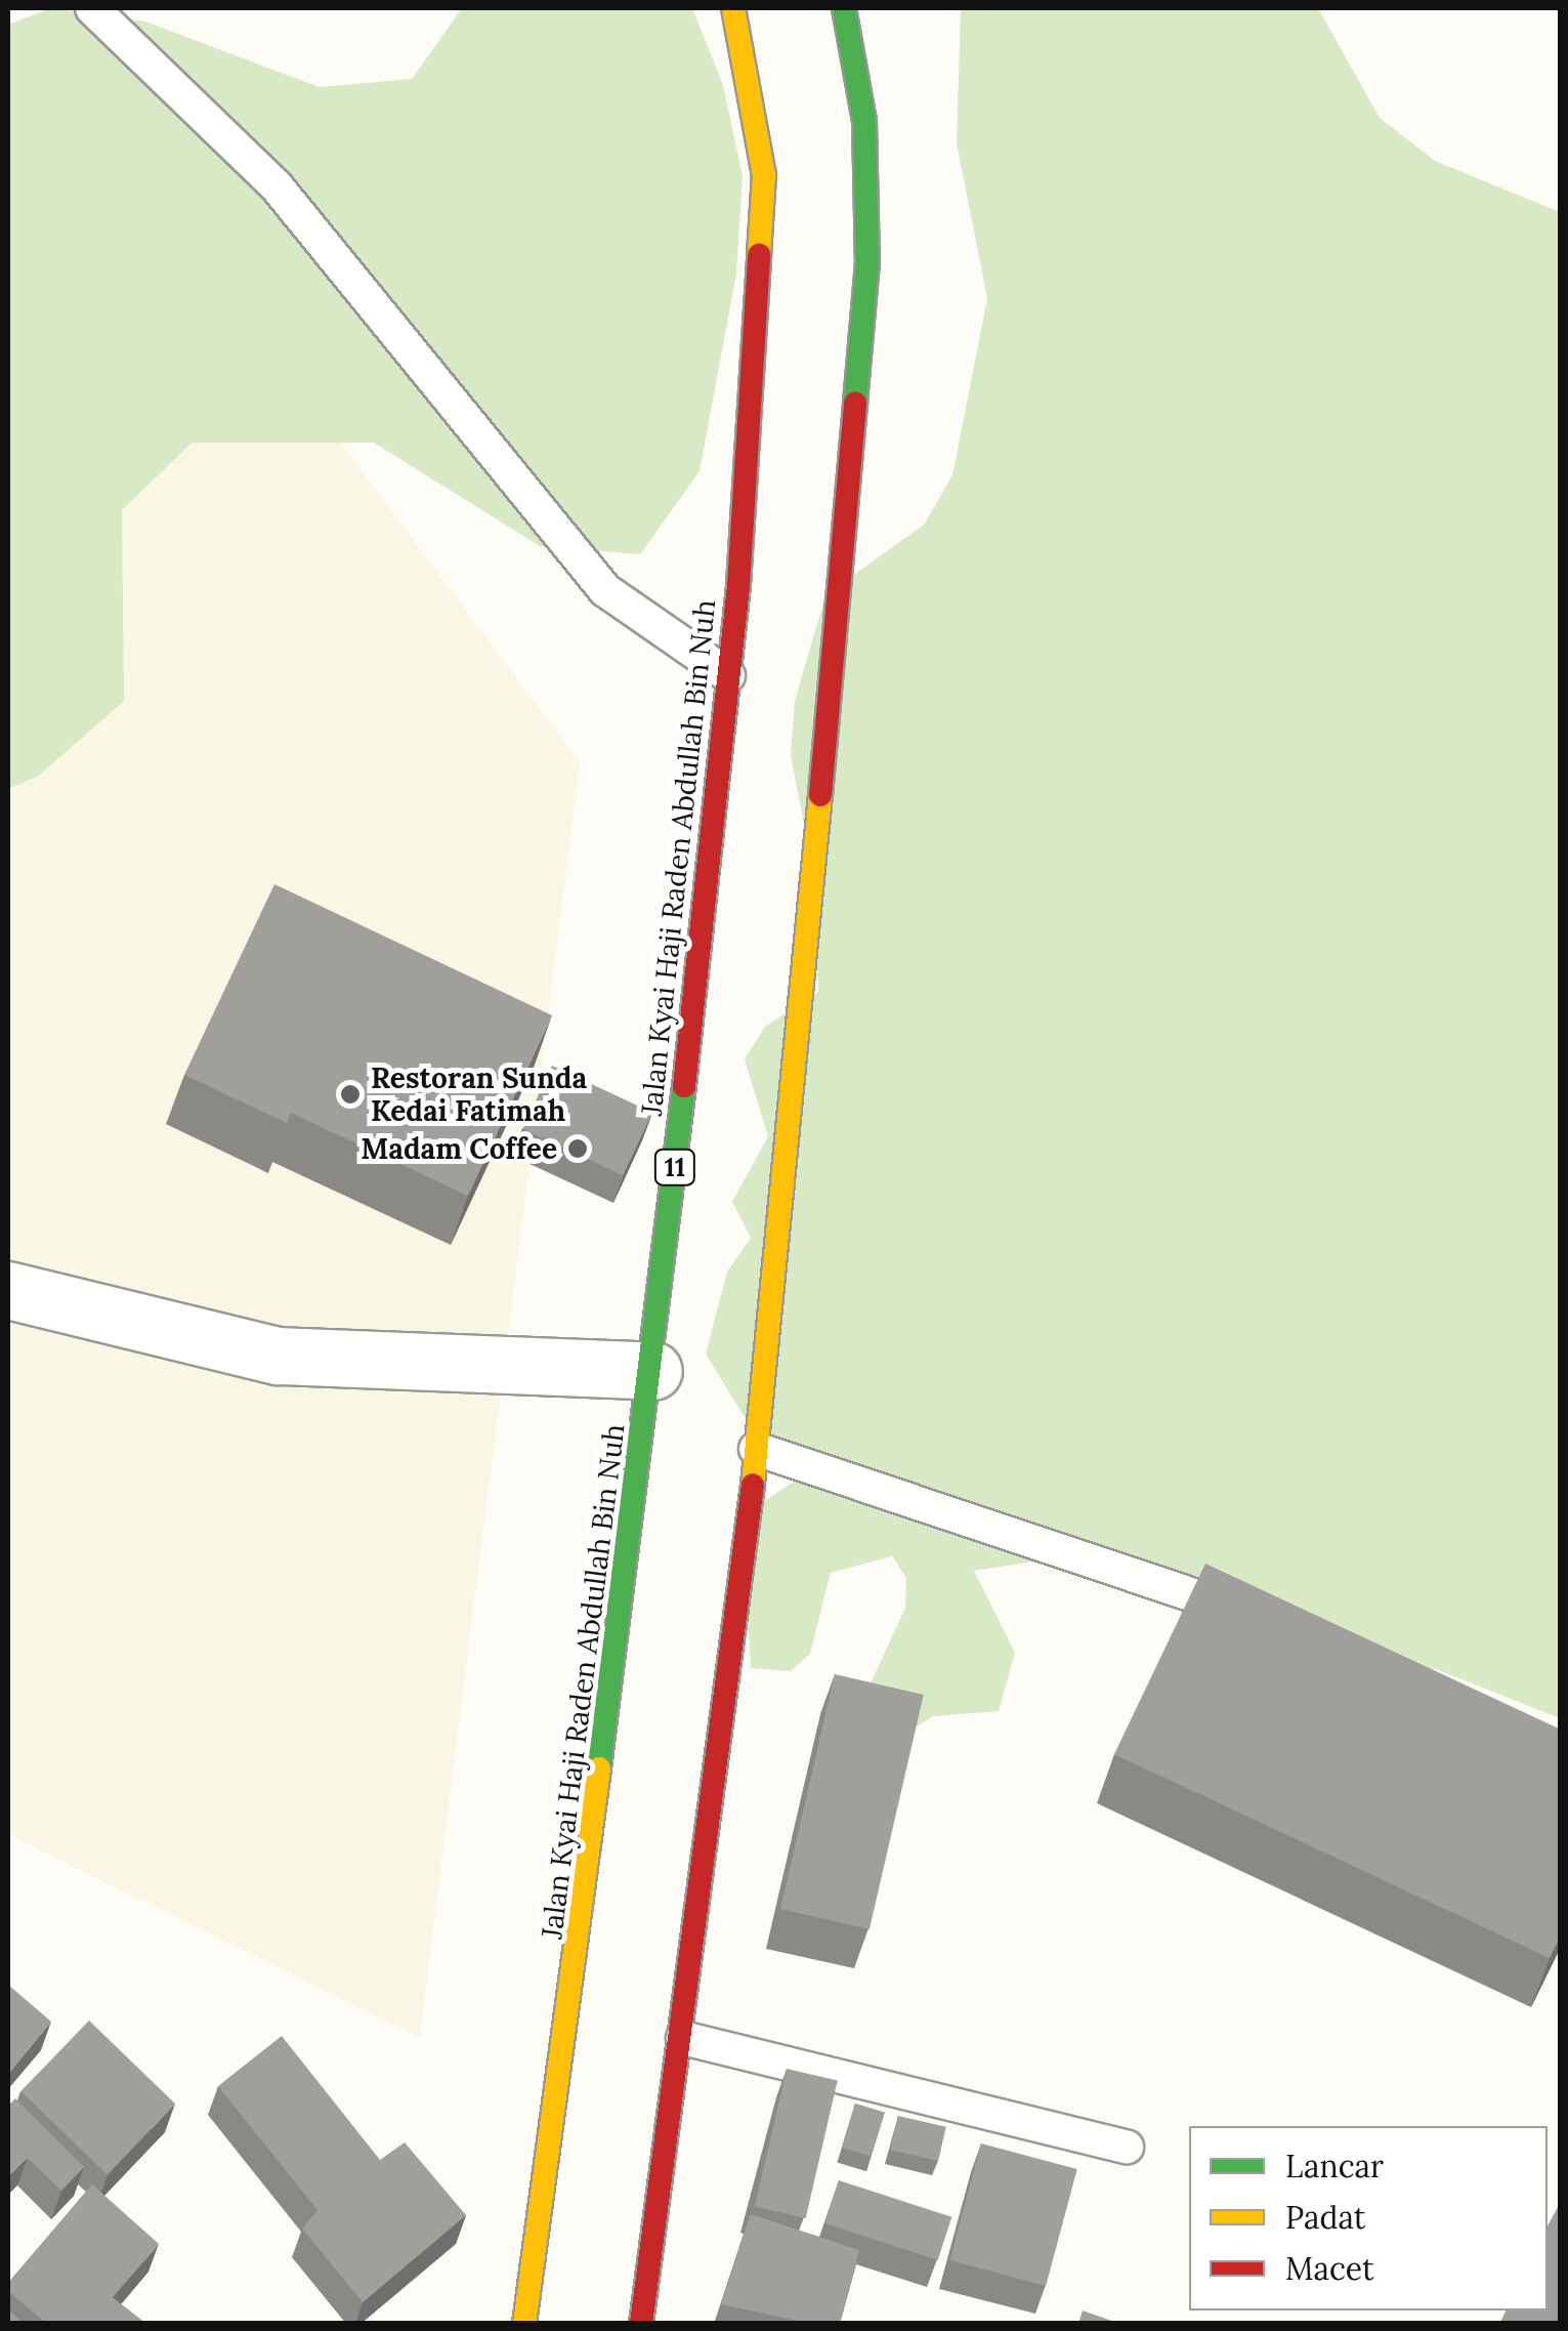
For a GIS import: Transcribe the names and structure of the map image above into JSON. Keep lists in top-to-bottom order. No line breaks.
{"streets":{"highway":["Jalan Kyai Haji Raden Abdullah Bin Nuh","11"]},"places":["Restoran Sunda Kedai Fatimah","Madam Coffee"],"legend":["Lancar","Padat","Macet"]}
